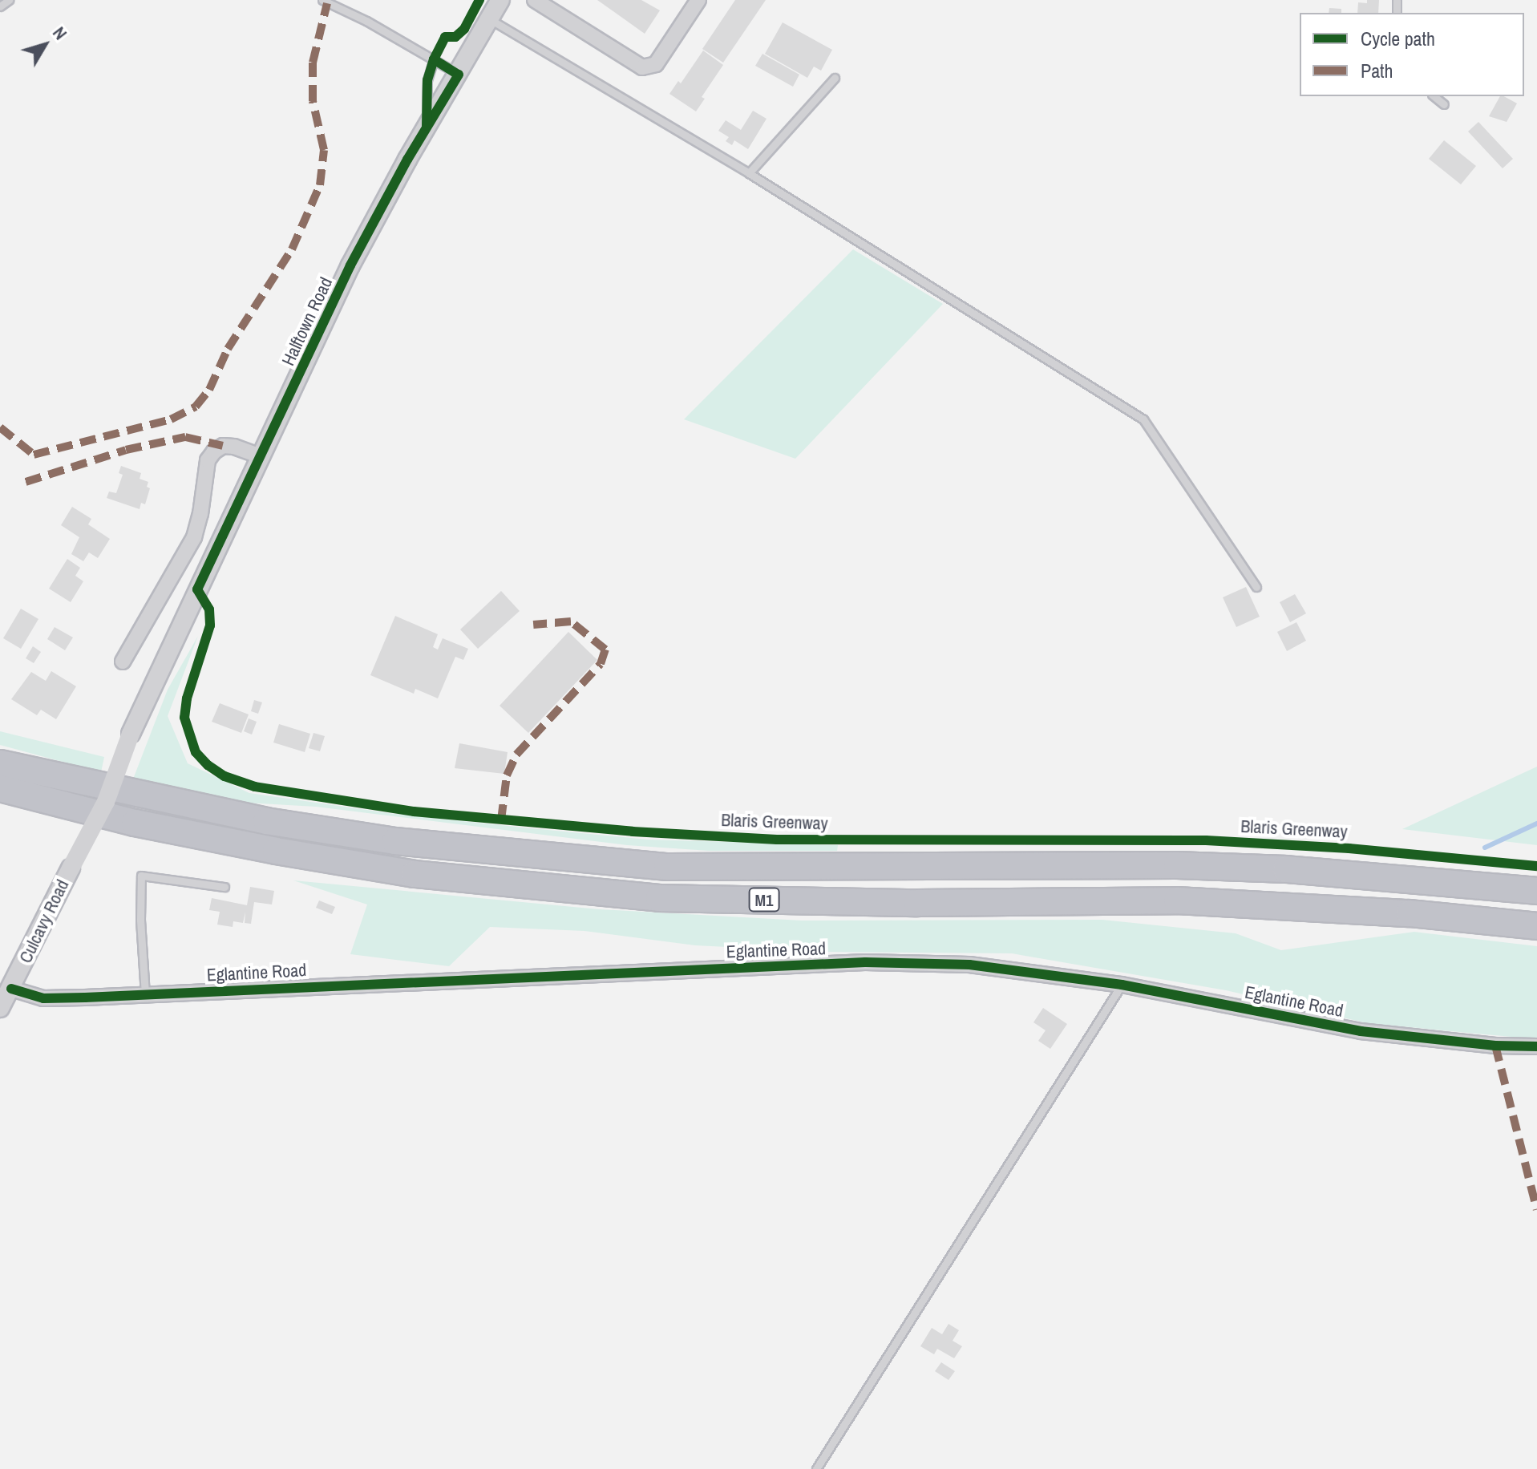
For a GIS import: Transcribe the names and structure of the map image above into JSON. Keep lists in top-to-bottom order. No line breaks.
{"streets":{"highway":["M1"],"street":["Halftown Road","Culcavy Road","Eglantine Road"],"cycle path":["Blaris Greenway"]},"crossings":[["Halftown Road","Culcavy Road"],["Culcavy Road","Eglantine Road"]],"legend":["Cycle path","Path"],"north":"top right"}
